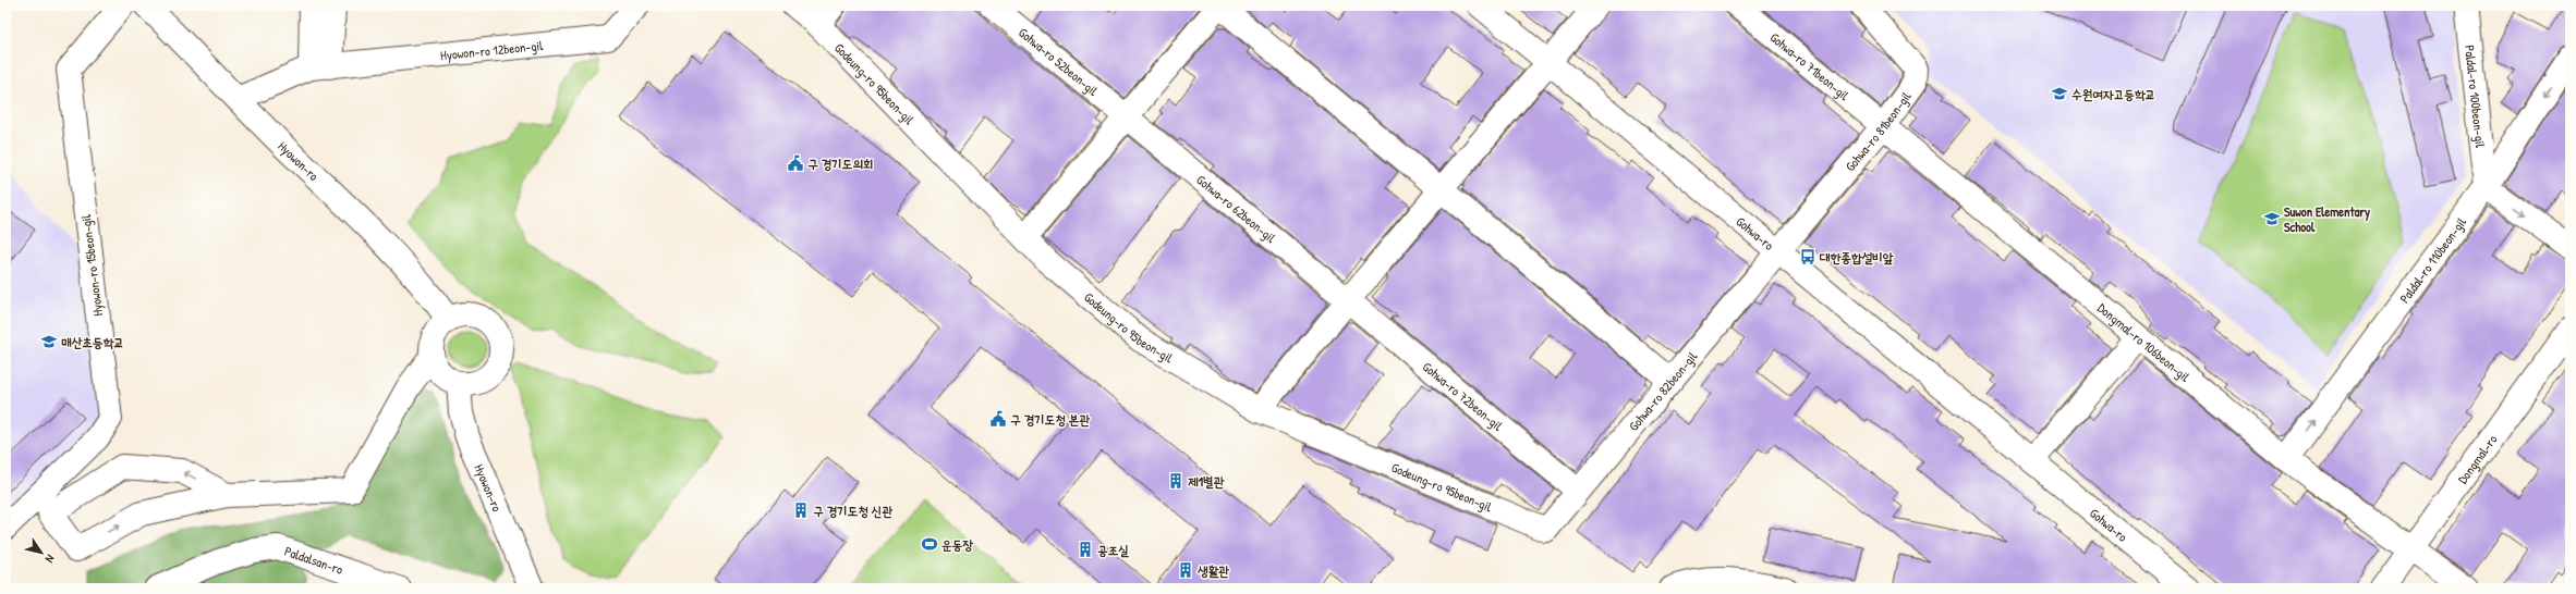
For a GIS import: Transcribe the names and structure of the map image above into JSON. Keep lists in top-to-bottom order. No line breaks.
{"streets":{"street":["Hyowon-ro 12beon-gil","Gohwa-ro 52beon-gil","Gohwa-ro 71beon-gil","Godeung-ro 95beon-gil","Paldal-ro 100beon-gil","Gohwa-ro 81beon-gil","Hyowon-ro","Gohwa-ro 62beon-gil","Gohwa-ro","Paldal-ro 110beon-gil","Hyowon-ro 15beon-gil","Dongmal-ro 106beon-gil","Gohwa-ro 82beon-gil","Gohwa-ro 72beon-gil","Dongmal-ro","Paldalsan-ro"]},"crossings":[["Hyowon-ro 12beon-gil","Hyowon-ro"],["Gohwa-ro 52beon-gil","Gohwa-ro 62beon-gil"],["Gohwa-ro 71beon-gil","Gohwa-ro 81beon-gil"],["Gohwa-ro 71beon-gil","Dongmal-ro 106beon-gil"],["Godeung-ro 95beon-gil","Gohwa-ro 82beon-gil"],["Paldal-ro 100beon-gil","Paldal-ro 110beon-gil"],["Gohwa-ro 81beon-gil","Gohwa-ro"],["Gohwa-ro 81beon-gil","Dongmal-ro 106beon-gil"],["Gohwa-ro 81beon-gil","Gohwa-ro 82beon-gil"],["Gohwa-ro 62beon-gil","Gohwa-ro 72beon-gil"],["Gohwa-ro","Gohwa-ro 82beon-gil"],["Paldal-ro 110beon-gil","Dongmal-ro 106beon-gil"],["Dongmal-ro 106beon-gil","Dongmal-ro"],["Gohwa-ro 82beon-gil","Gohwa-ro 72beon-gil"]],"places":{"school or university":["수원여자고등학교","Suwon Elementary School","매산초등학교"],"public building":["구 경기도의회","구 경기도청 본관"],"bus stop":["대한종합설비앞"],"building":["제1별관","구 경기도청 신관","공조실","생활관"],"sports":["운동장"]},"north":"bottom right"}
